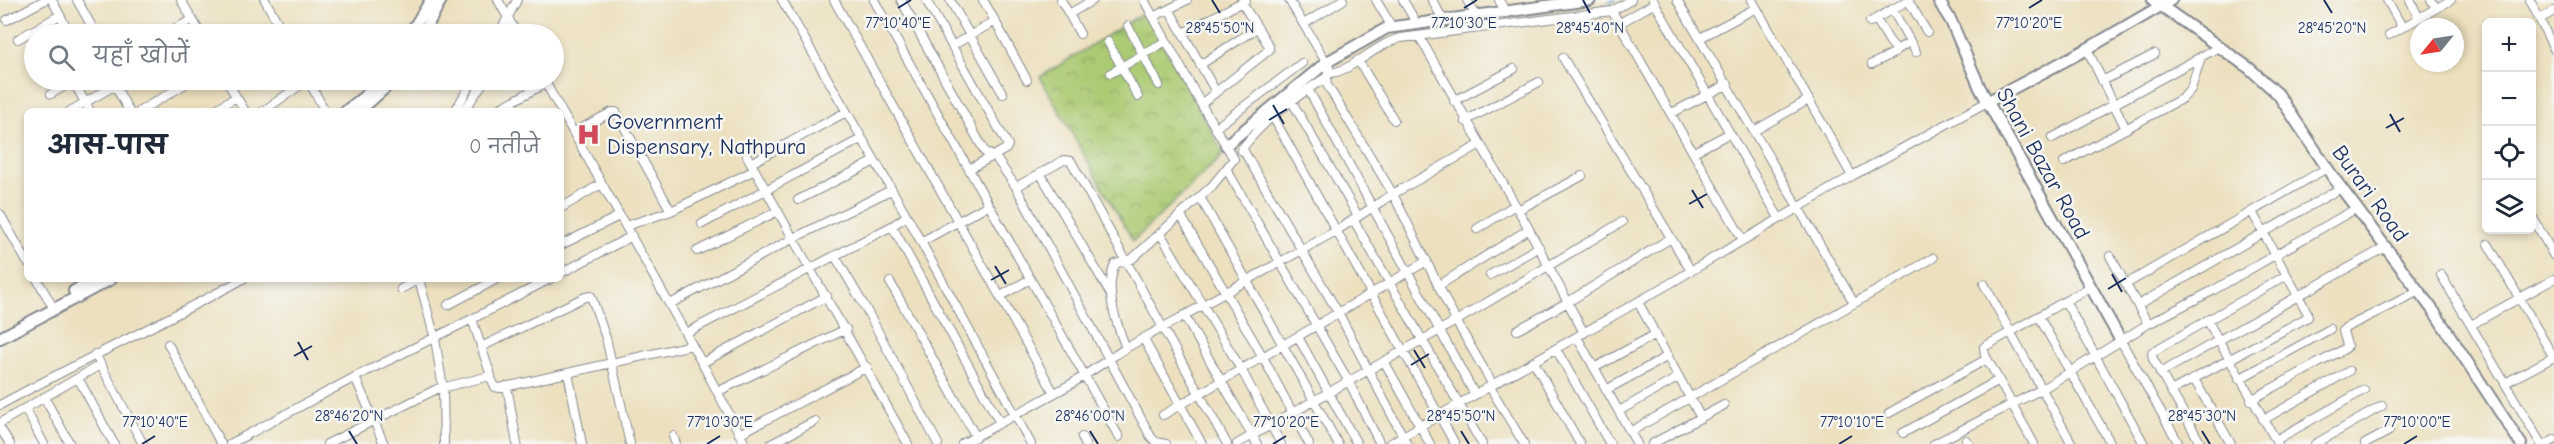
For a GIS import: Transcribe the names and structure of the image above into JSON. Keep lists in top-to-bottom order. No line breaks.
{"streets":{"street":["Shani Bazar Road","Burari Road"]},"places":{"hospital":["Government Dispensary, Nathpura"]},"north":"bottom left","page":{"map_buttons":["+","−"],"search":"यहाँ खोजें","heading":["आस-पास","0 नतीजे"]},"coordinates":["77°10'40\"E","77°10'30\"E","77°10'20\"E","28°45'20\"N","28°45'50\"N","28°45'40\"N","28°46'20\"N","28°46'00\"N","28°45'30\"N","77°10'10\"E","77°10'00\"E"]}
